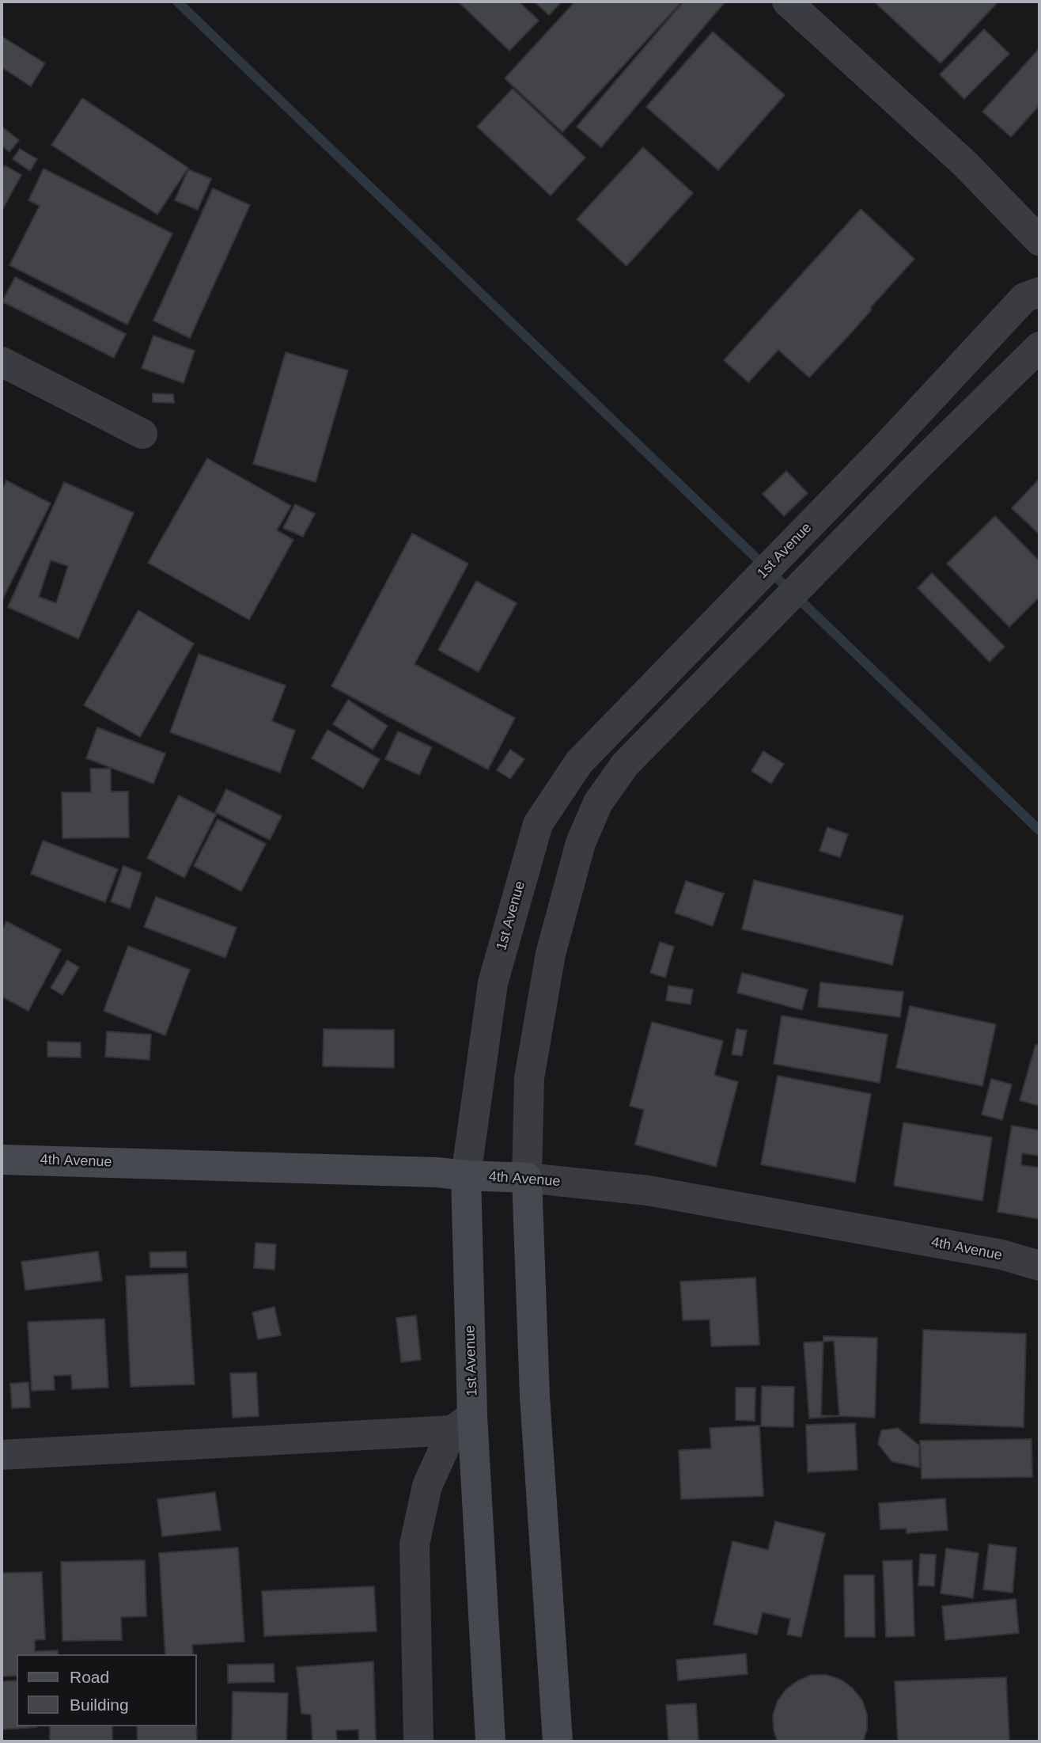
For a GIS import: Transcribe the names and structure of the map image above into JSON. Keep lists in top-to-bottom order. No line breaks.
{"streets":{"main road":["1st Avenue","4th Avenue"]},"crossings":[["1st Avenue","4th Avenue"]],"legend":["Road","Building"]}
